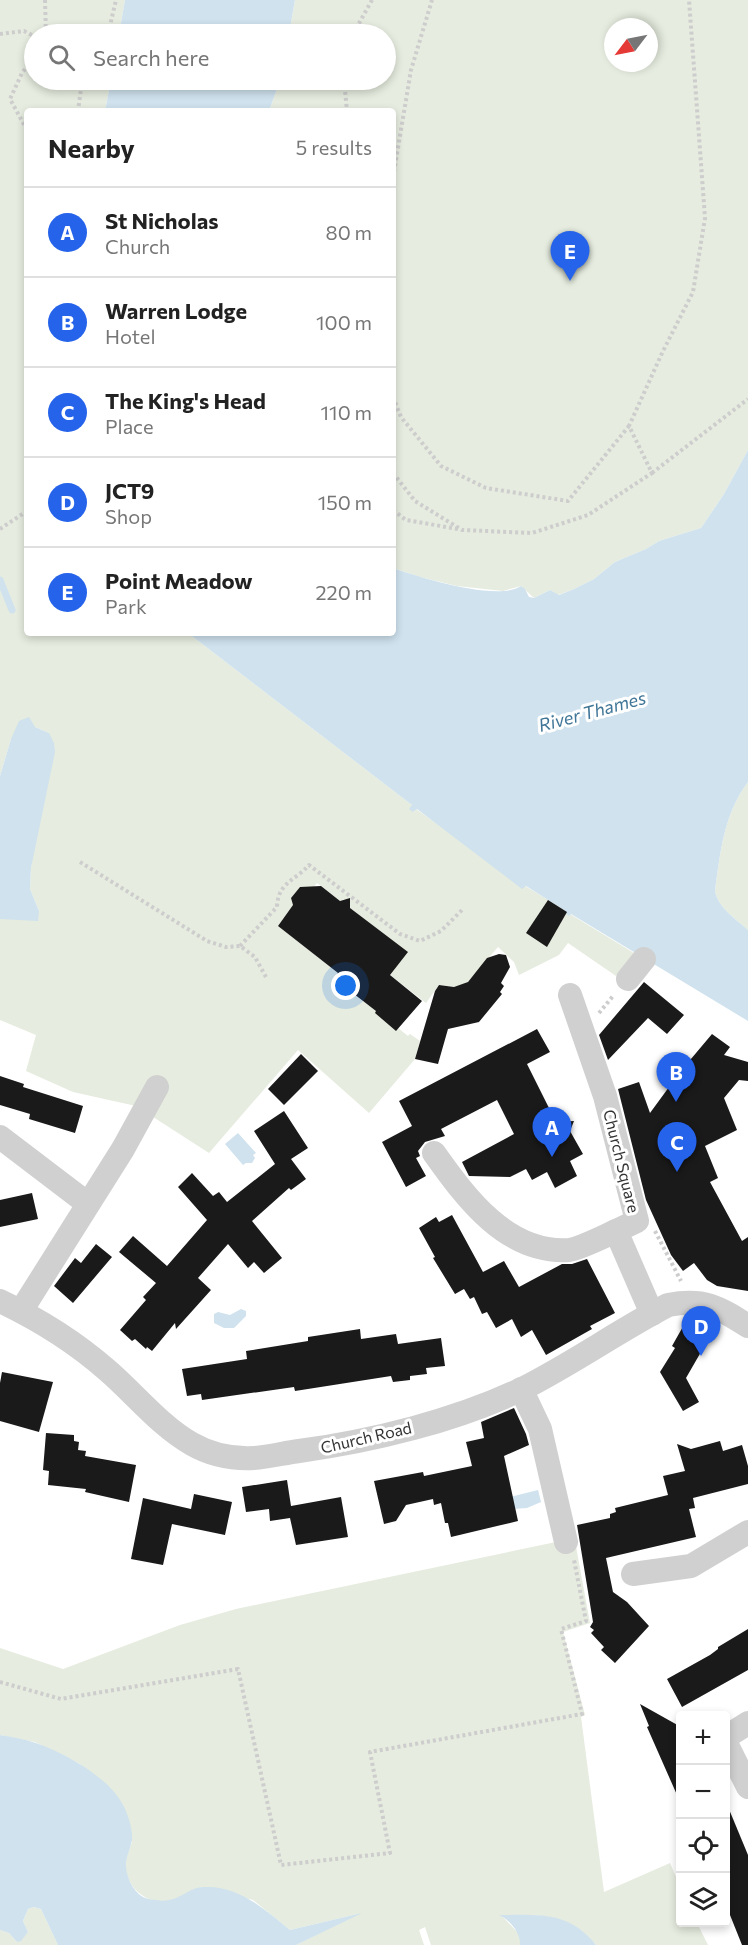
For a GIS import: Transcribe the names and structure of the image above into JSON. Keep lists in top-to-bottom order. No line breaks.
{"streets":{"street":["Church Square","Church Road"]},"crossings":[["Church Square","Church Road"]],"water":["River Thames"],"north":"bottom left","page":{"search":"Search here","heading":["Nearby","5 results"],"list":[{"mark":"A","name":"St Nicholas","note":"Church","value":"80 m"},{"mark":"B","name":"Warren Lodge","note":"Hotel","value":"100 m"},{"mark":"C","name":"The King's Head","note":"Place","value":"110 m"},{"mark":"D","name":"JCT9","note":"Shop","value":"150 m"},{"mark":"E","name":"Point Meadow","note":"Park","value":"220 m"}],"pins":["E","B","A","C","D"],"map_buttons":["+","−"]}}
